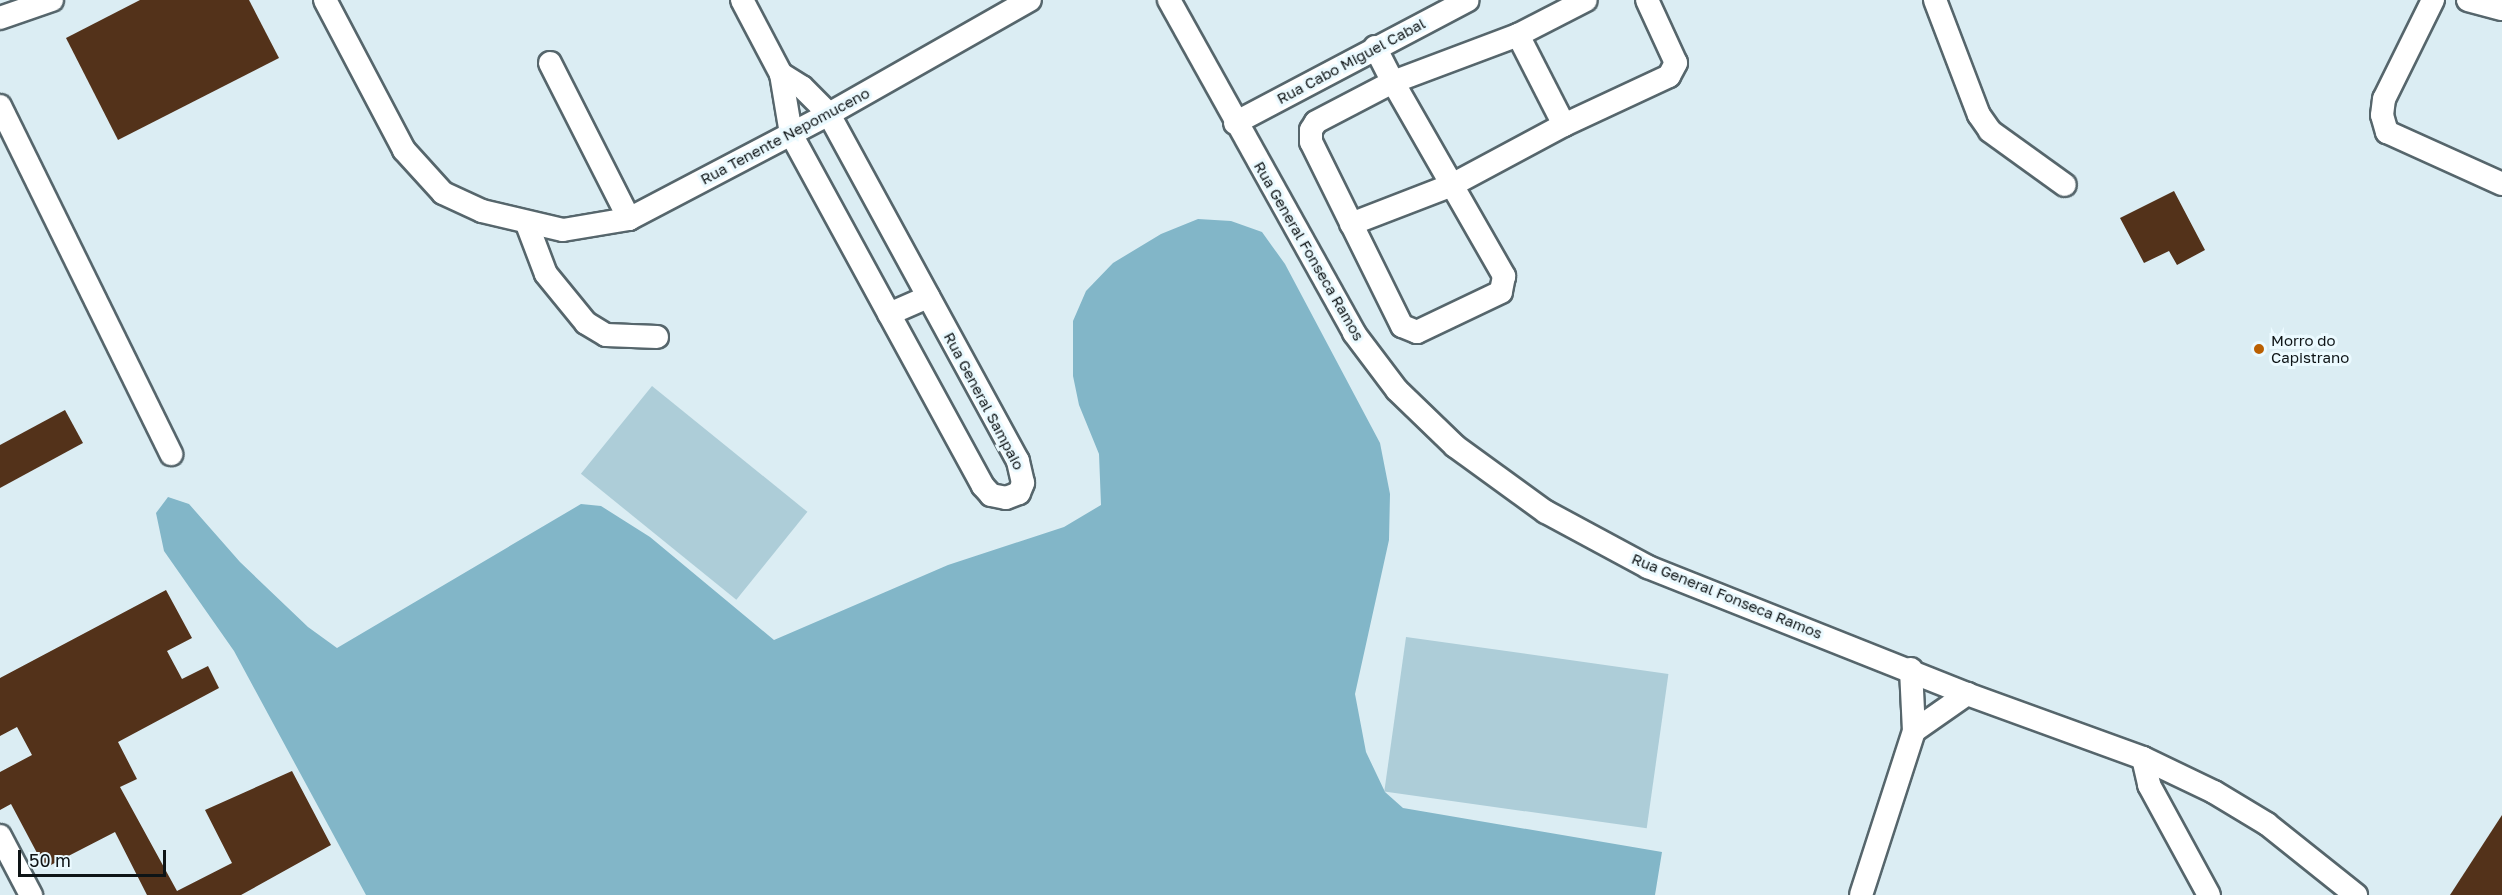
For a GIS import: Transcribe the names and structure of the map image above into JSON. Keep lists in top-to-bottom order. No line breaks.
{"streets":{"street":["Rua Cabo Miguel Cabal","Rua Tenente Nepomuceno","Rua General Fonseca Ramos","Rua General Sampaio"]},"crossings":[["Rua Cabo Miguel Cabal","Rua General Fonseca Ramos"],["Rua Tenente Nepomuceno","Rua General Sampaio"]],"places":["Morro do Capistrano"],"scale_bar":"50 m"}
